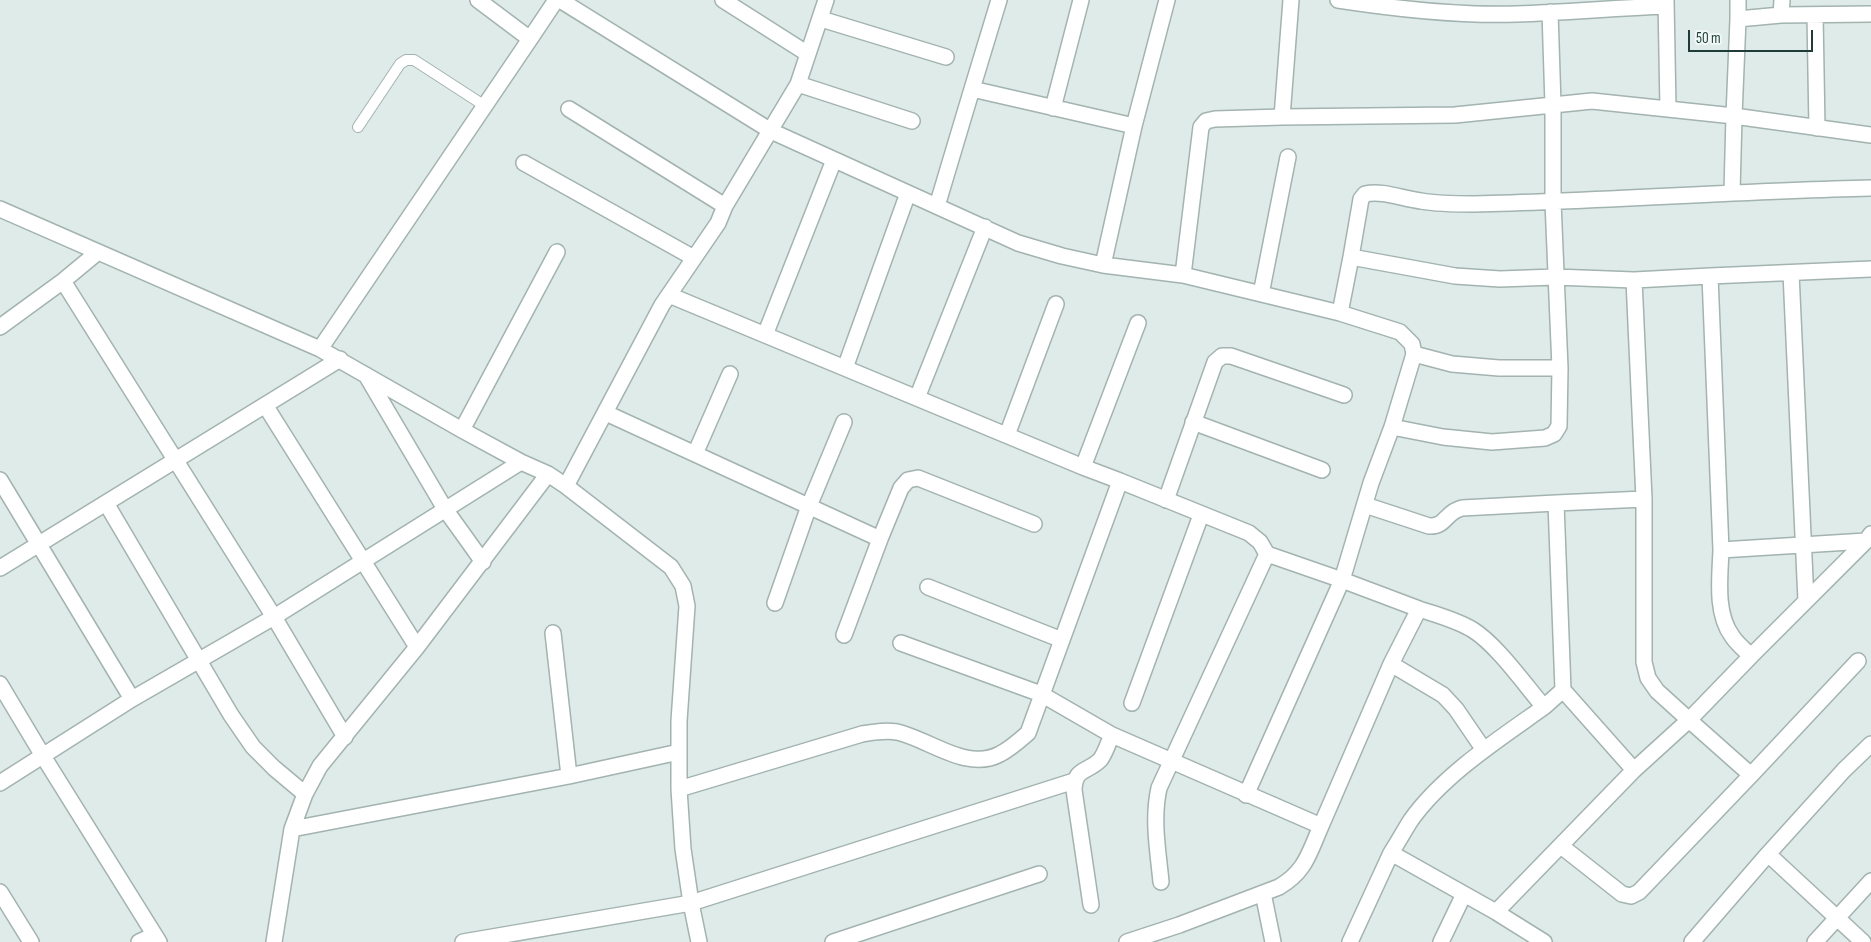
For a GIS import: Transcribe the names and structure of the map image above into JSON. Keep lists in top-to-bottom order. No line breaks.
{"scale_bar":"50 m"}
